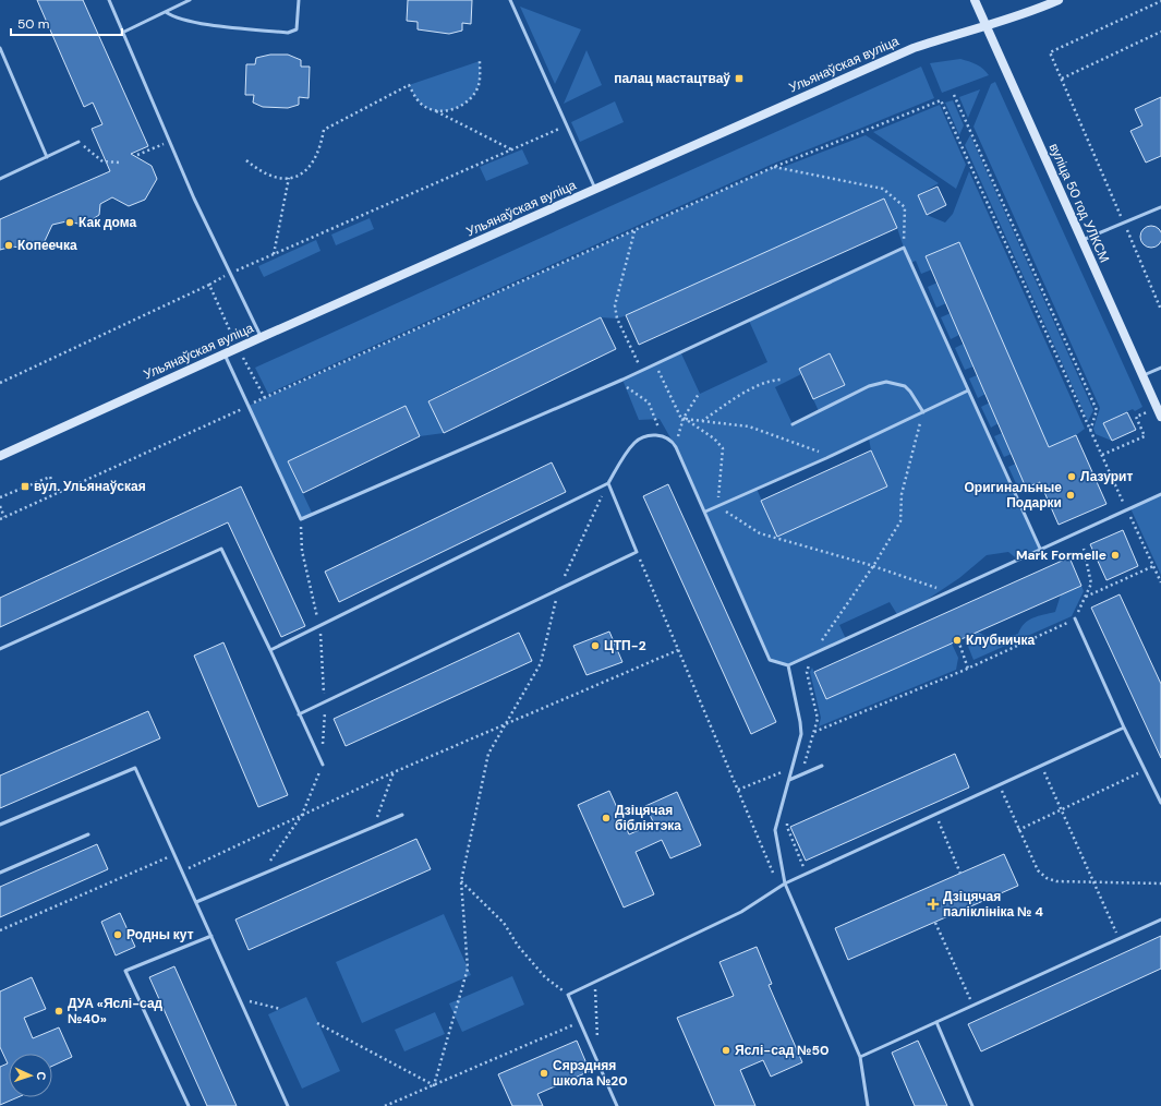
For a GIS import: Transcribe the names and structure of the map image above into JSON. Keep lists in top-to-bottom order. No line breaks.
{"streets":{"main road":["Ульянаўская вуліца","вуліца 50 год УЛКСМ"]},"crossings":[["Ульянаўская вуліца","вуліца 50 год УЛКСМ"]],"places":{"transit":["палац мастацтваў","вул. Ульянаўская"],"other":["Как дома","Копеечка","Лазурит","Оригинальные Подарки","Mark Formelle","Клубничка","ЦТП-2","Дзіцячая бібліятэка","Родны кут","ДУА «Яслі-сад №40»","Яслі-сад №50","Сярэдняя школа №20"],"health":["Дзіцячая паліклініка № 4"]},"scale_bar":"50 m","north":"right"}
